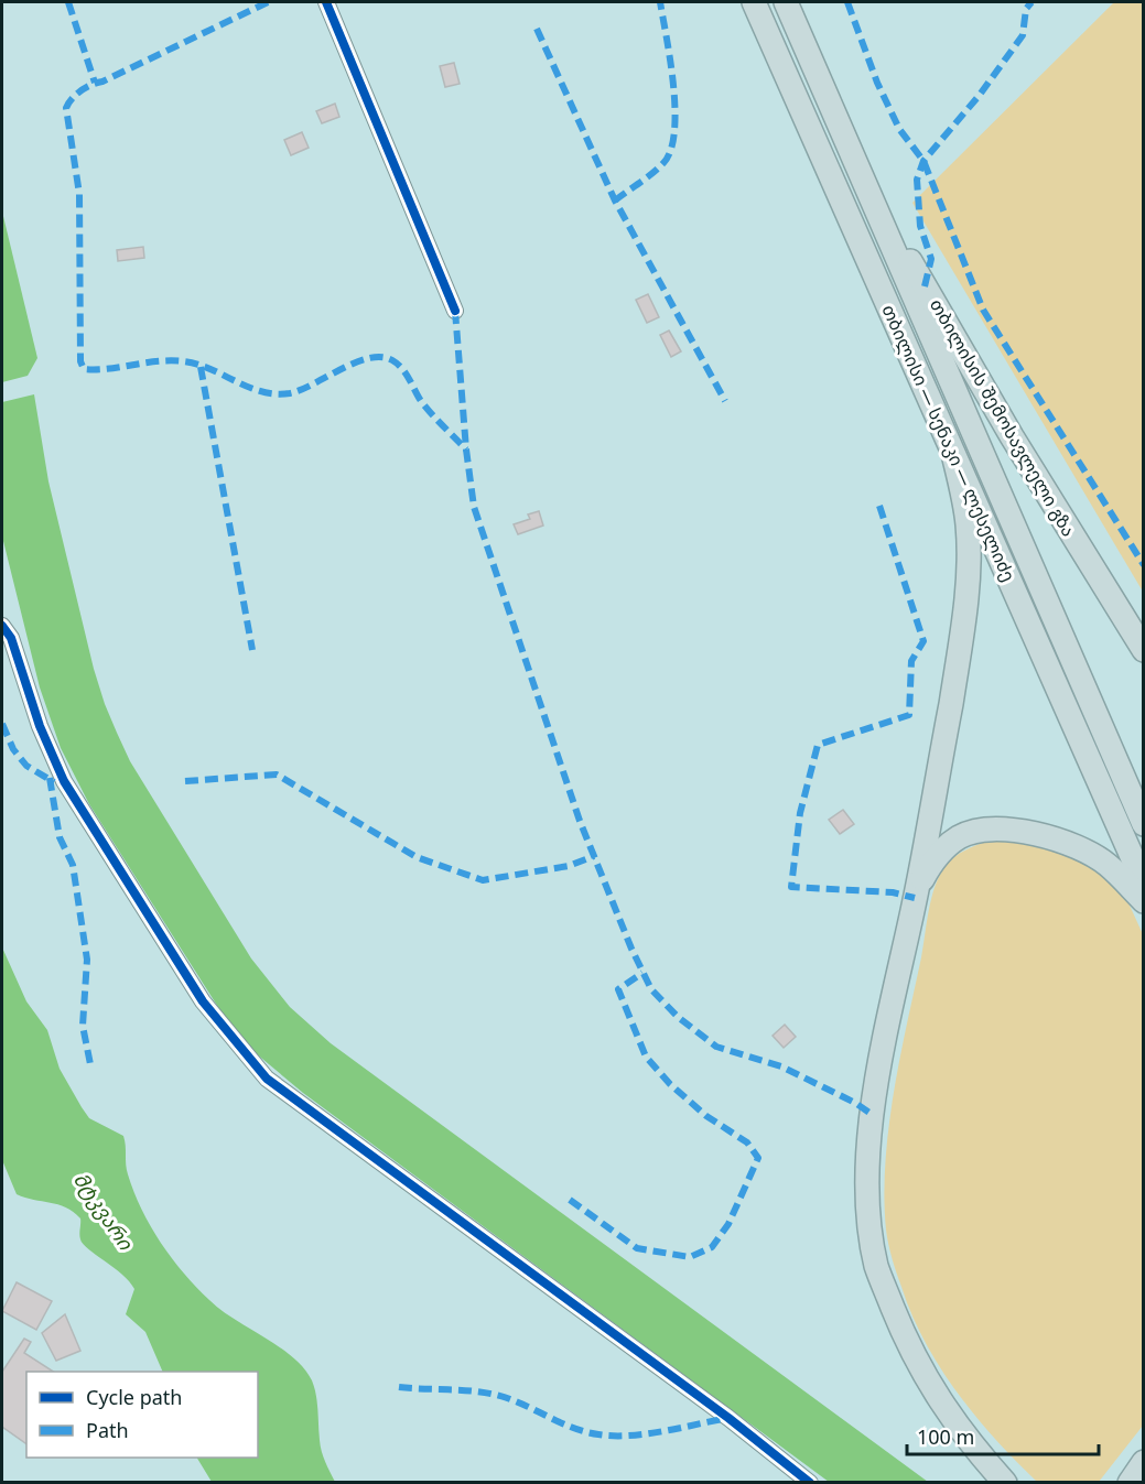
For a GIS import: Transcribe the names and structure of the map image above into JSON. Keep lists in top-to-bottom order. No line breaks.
{"streets":{"highway":["თბილისის შემოსავლელი გზა","თბილისი — სენაკი — ლესელიძე"]},"crossings":[["თბილისის შემოსავლელი გზა","თბილისი — სენაკი — ლესელიძე"]],"water":["მტკვარი"],"legend":["Cycle path","Path"],"scale_bar":"100 m"}
